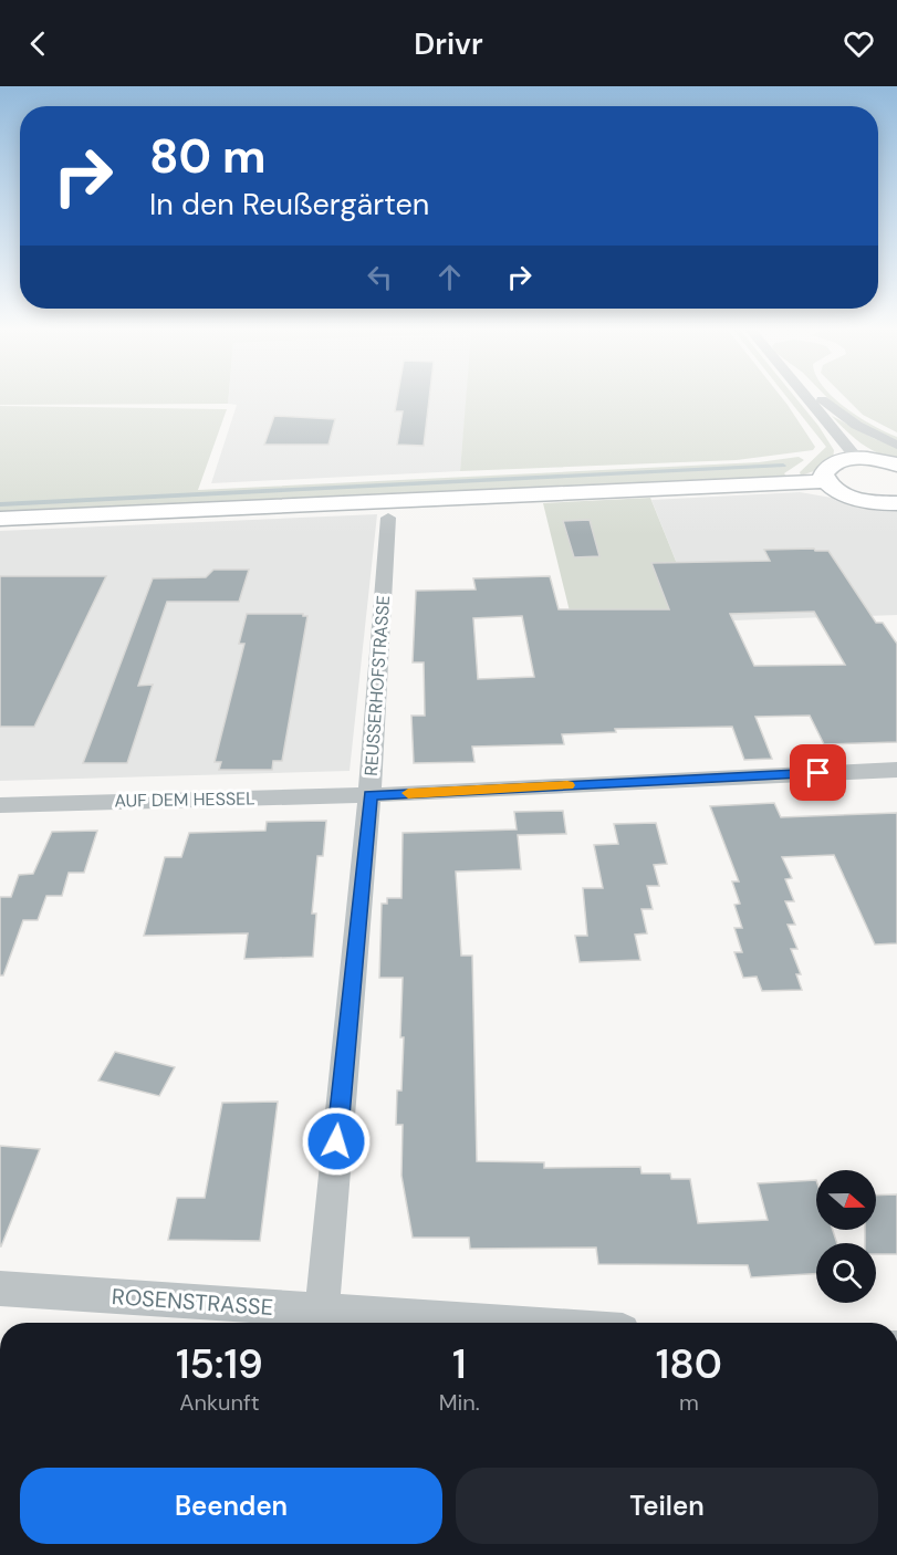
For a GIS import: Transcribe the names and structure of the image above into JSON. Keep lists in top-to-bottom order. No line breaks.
{"streets":{"street":["REUSSERHOFSTRASSE","AUF DEM HESSEL","ROSENSTRASSE"]},"crossings":[["REUSSERHOFSTRASSE","AUF DEM HESSEL"],["REUSSERHOFSTRASSE","ROSENSTRASSE"]],"north":"right","page":{"header":"Drivr","turn":["80 m","In den Reußergärten"],"eta":["15:19","Ankunft","1","Min.","180","m"],"buttons":["Beenden","Teilen"]}}
